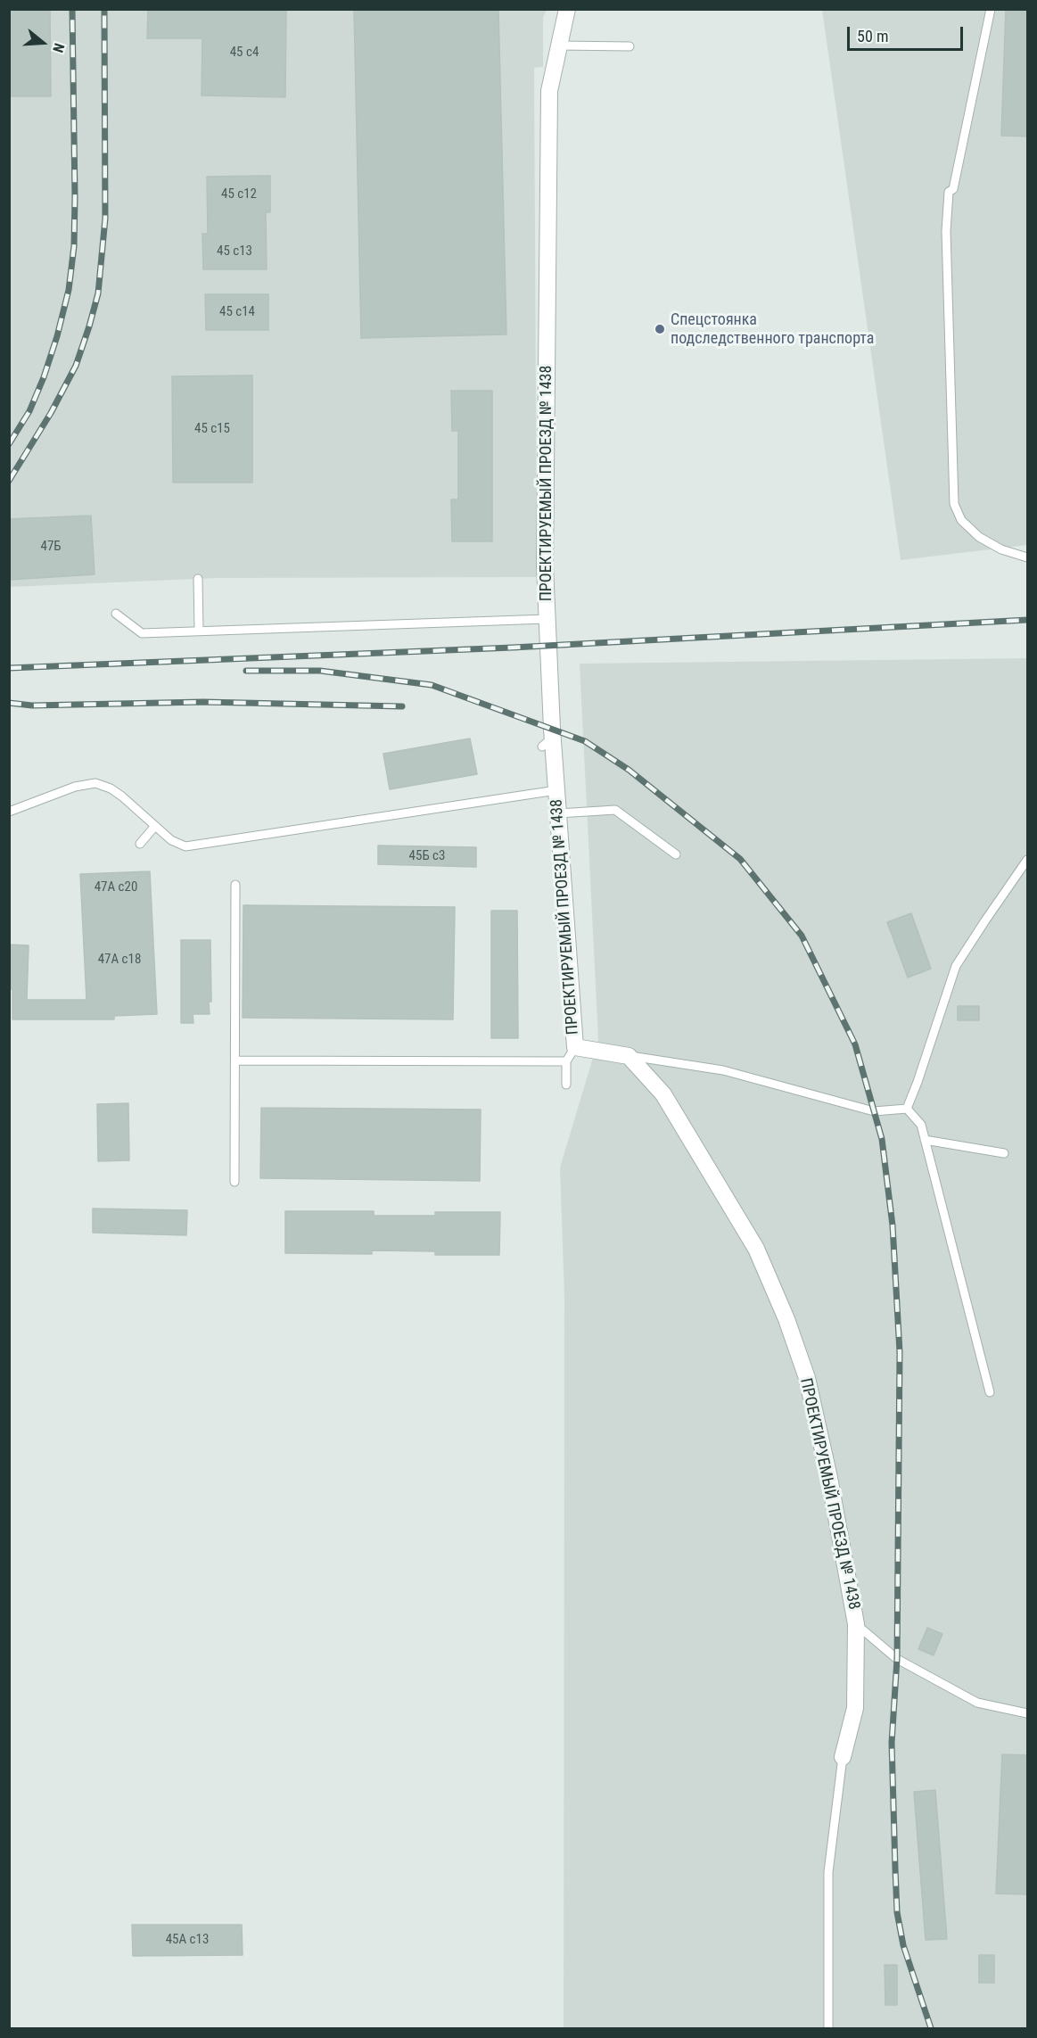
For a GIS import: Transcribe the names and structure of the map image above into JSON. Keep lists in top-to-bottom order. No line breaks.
{"streets":{"street":["ПРОЕКТИРУЕМЫЙ ПРОЕЗД № 1438"]},"places":["Спецстоянка подследственного транспорта"],"house_numbers":["45 с4","45 с12","45 с13","45 с14","45 с15","47Б","45Б с3","47А с20","47А с18","45А с13"],"scale_bar":"50 m","north":"right"}
